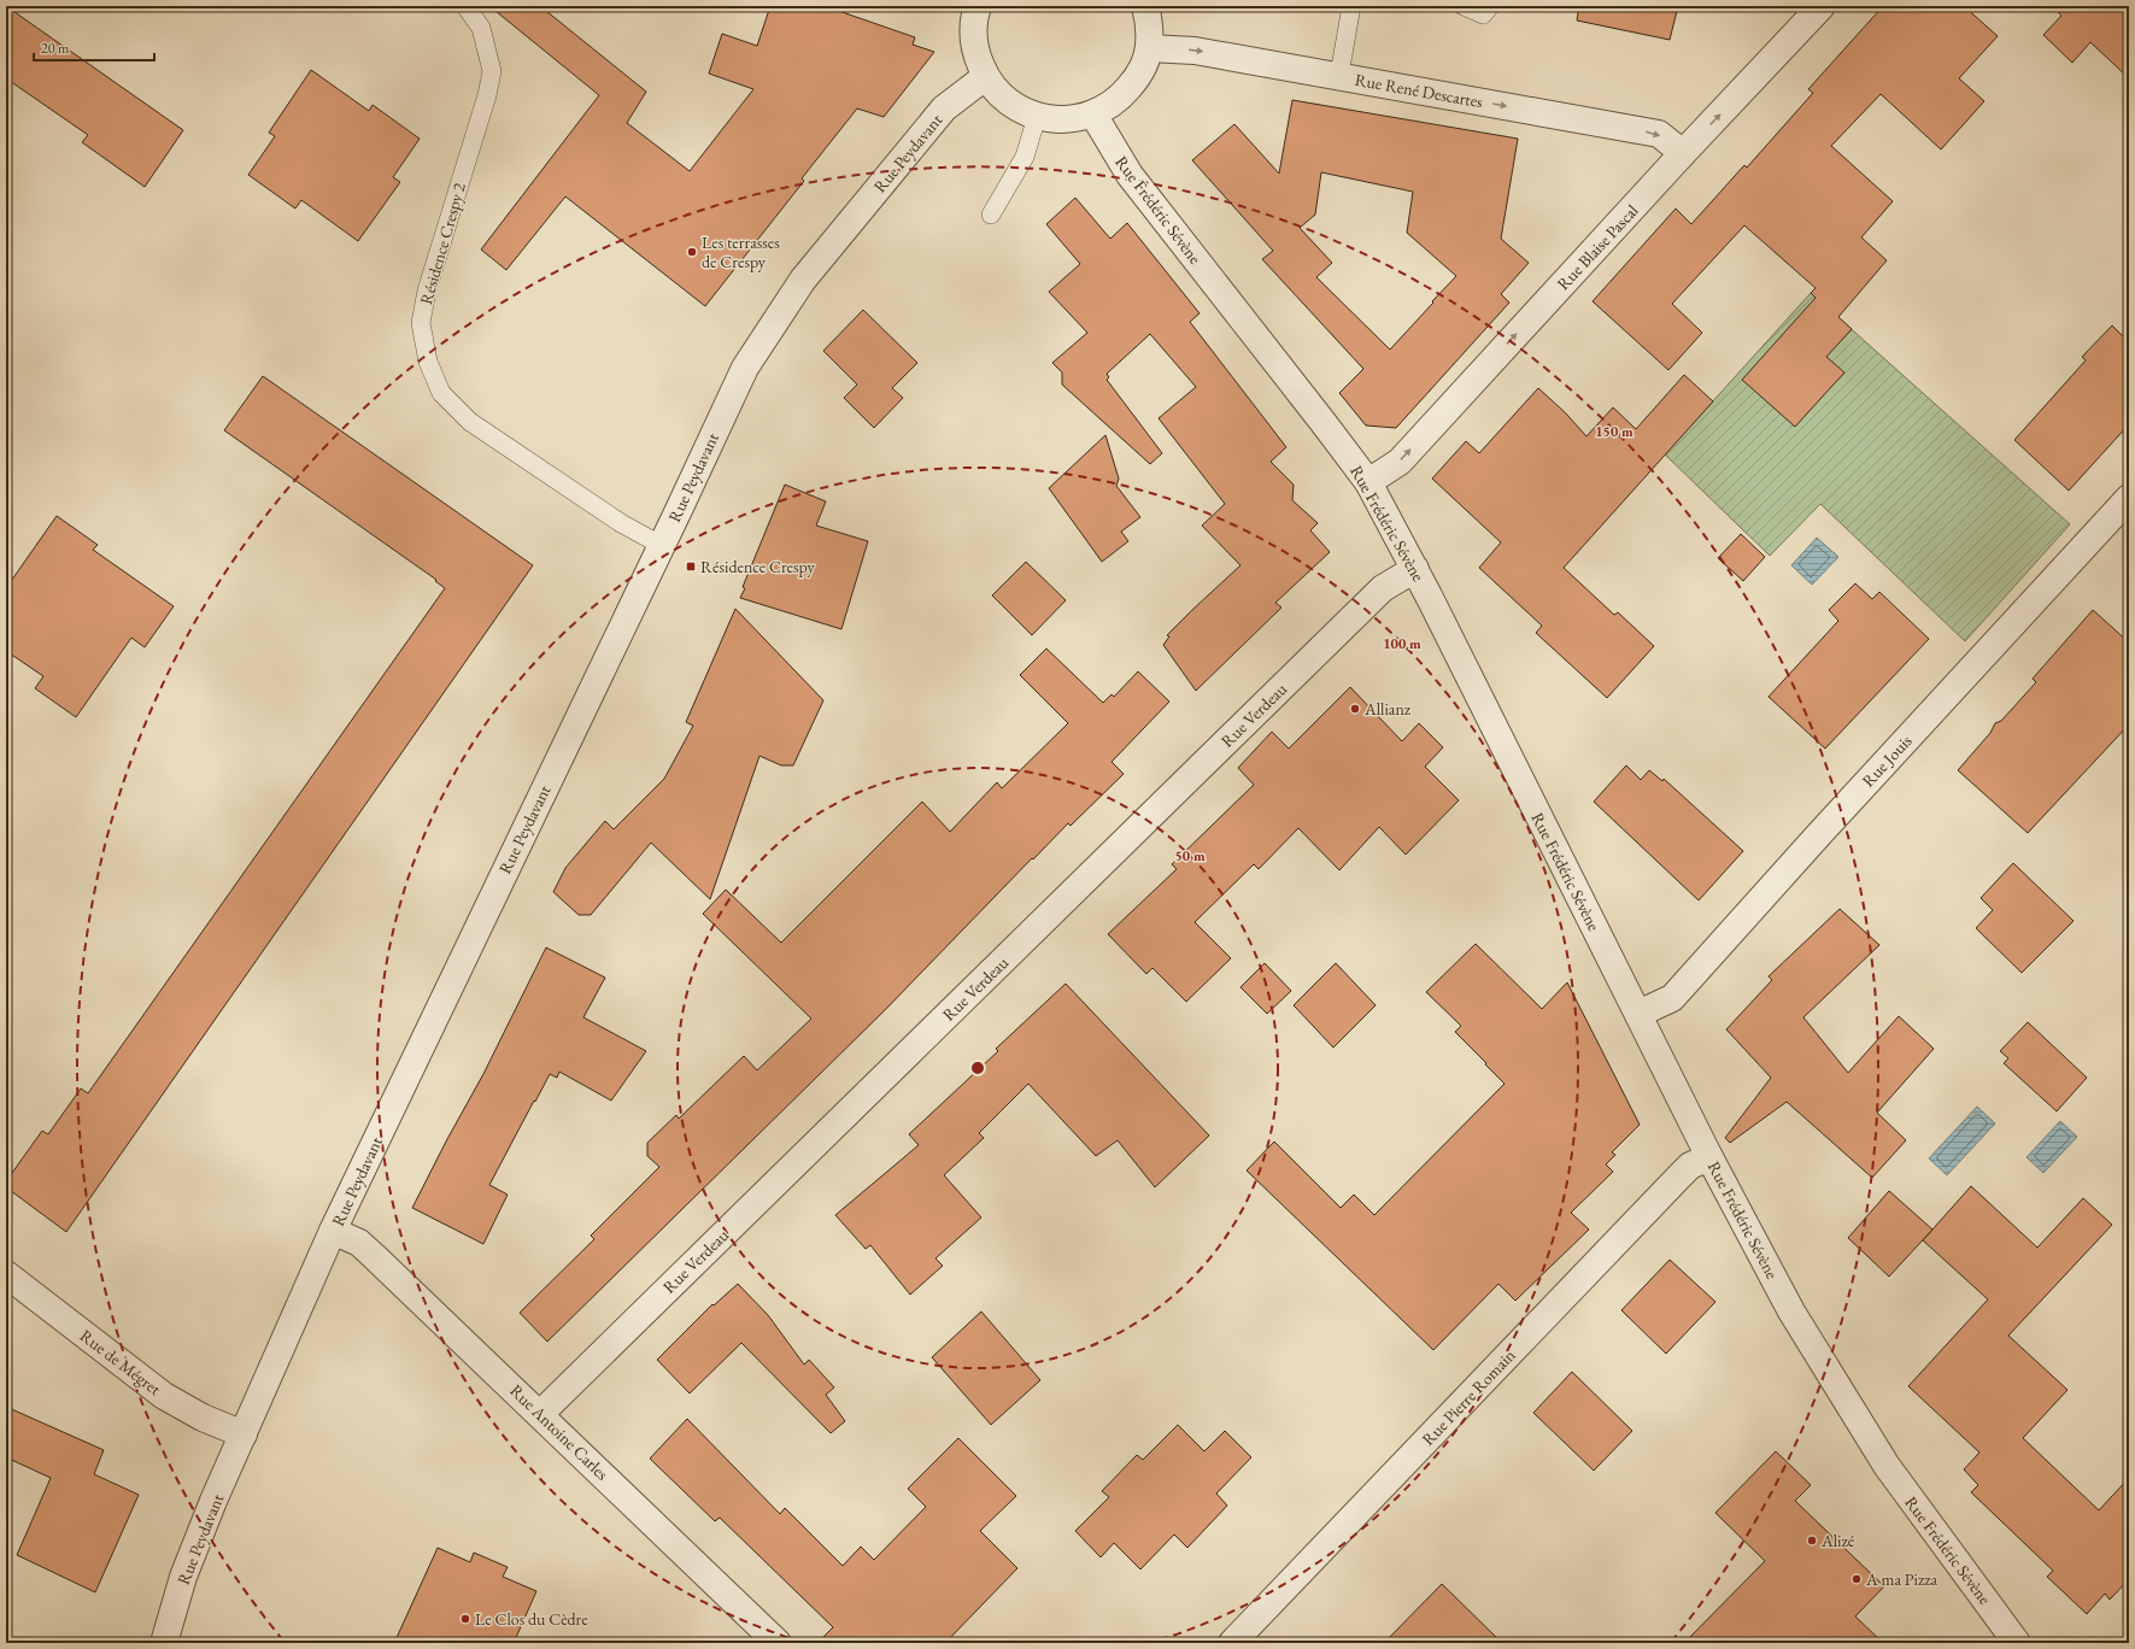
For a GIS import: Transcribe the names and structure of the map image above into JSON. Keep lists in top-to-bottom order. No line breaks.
{"streets":{"street":["Rue René Descartes","Rue Peydavant","Rue Frédéric Sévène","Rue Blaise Pascal","Rue Verdeau","Rue Jouis","Rue de Mégret","Rue Pierre Romain","Rue Antoine Carles"],"lane":["Résidence Crespy 2"]},"crossings":[["Rue René Descartes","Rue Blaise Pascal"],["Rue Peydavant","Résidence Crespy 2"],["Rue Peydavant","Rue de Mégret"],["Rue Peydavant","Rue Antoine Carles"],["Rue Frédéric Sévène","Rue Blaise Pascal"],["Rue Frédéric Sévène","Rue Verdeau"],["Rue Frédéric Sévène","Rue Jouis"],["Rue Frédéric Sévène","Rue Pierre Romain"],["Rue Verdeau","Rue Antoine Carles"]],"one_way":["Rue René Descartes","Rue Blaise Pascal"],"places":{"other":["Les terrasses de Crespy","Allianz","Alizé","A ma Pizza","Le Clos du Cèdre"],"transit":["Résidence Crespy"]},"scale_bar":"20 m","rings":["150 m","100 m","50 m"]}
